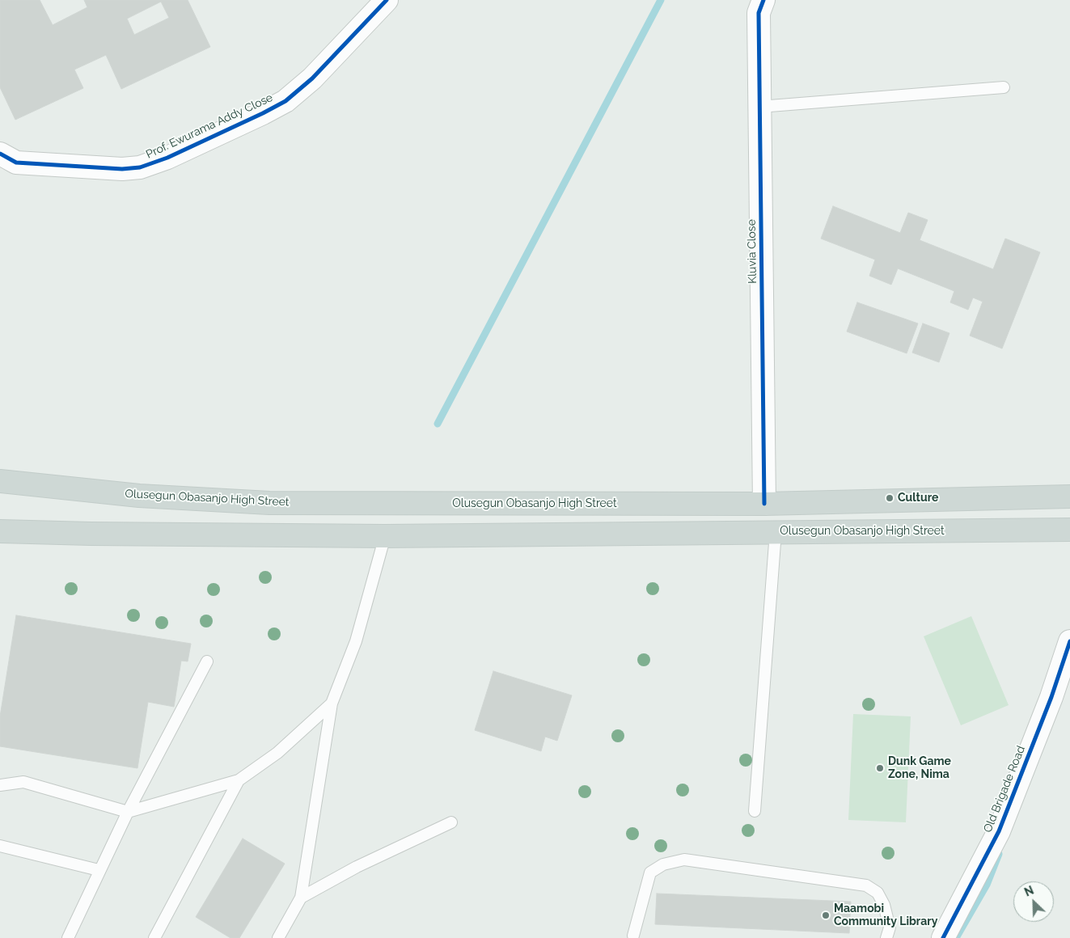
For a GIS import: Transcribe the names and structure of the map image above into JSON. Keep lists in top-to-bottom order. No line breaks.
{"streets":{"main road":["Olusegun Obasanjo High Street"],"street":["Prof. Ewurama Addy Close","Kluvia Close","Old Brigade Road"]},"crossings":[["Kluvia Close","Olusegun Obasanjo High Street"]],"places":["Culture","Dunk Game Zone, Nima","Maamobi Community Library"],"north":"top left"}
